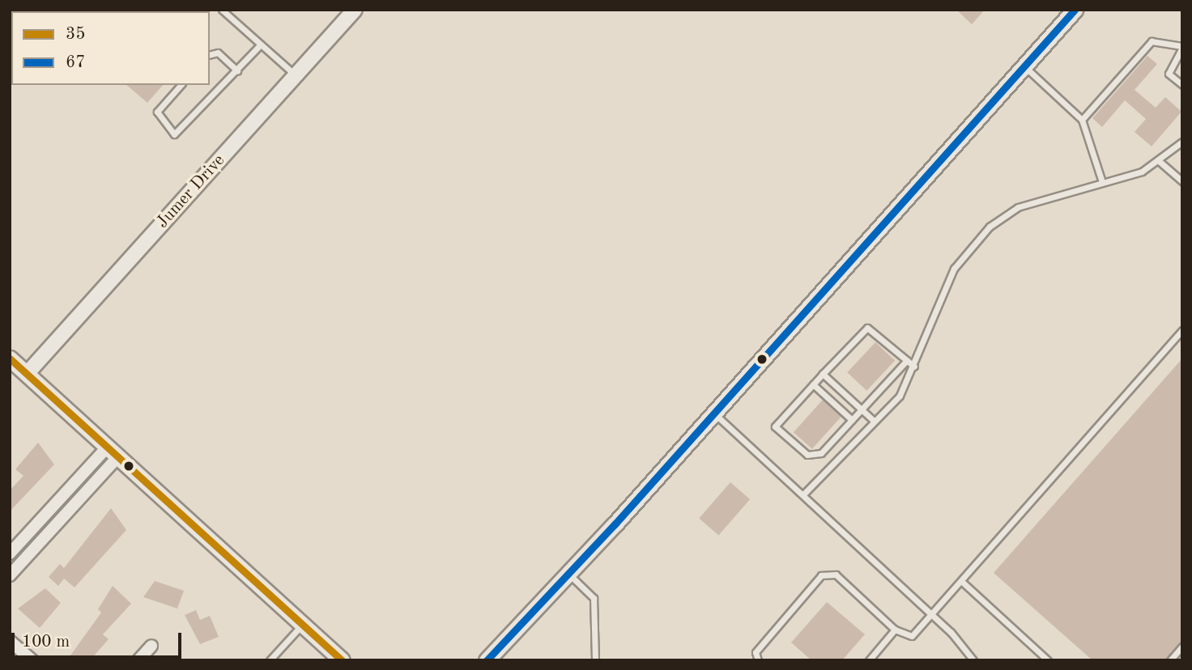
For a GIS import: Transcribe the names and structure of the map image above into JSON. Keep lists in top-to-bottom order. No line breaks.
{"streets":{"street":["Jumer Drive"]},"lines":["transit line 67","transit line 35"],"legend":["35","67"],"scale_bar":"100 m"}
